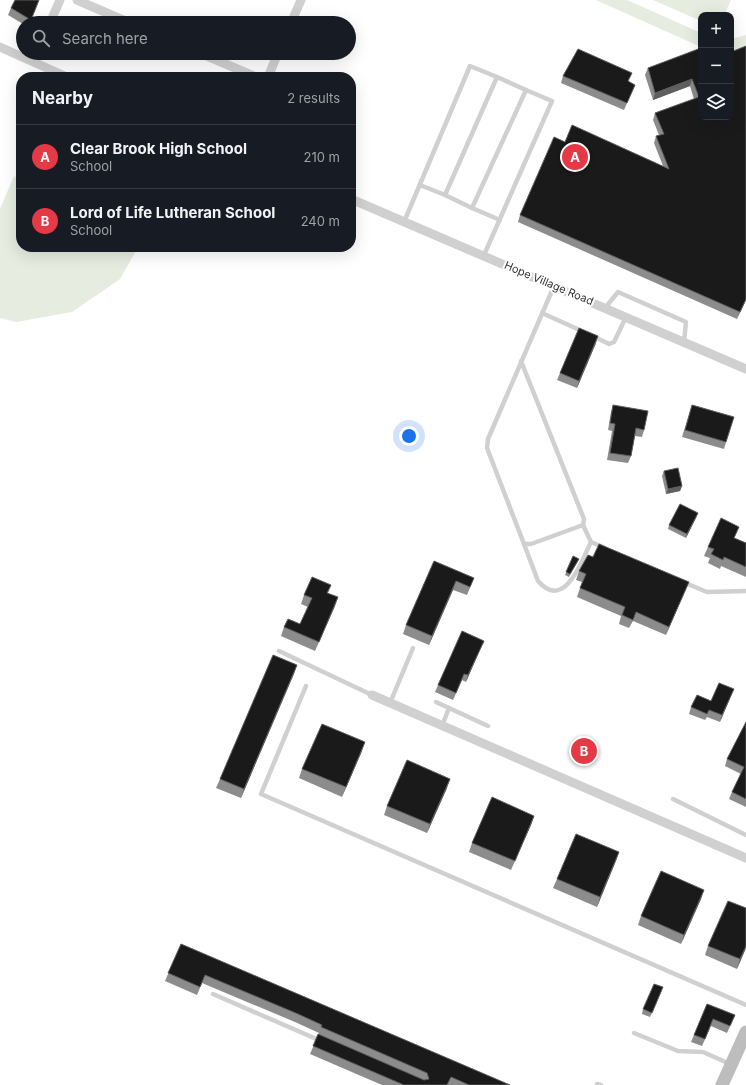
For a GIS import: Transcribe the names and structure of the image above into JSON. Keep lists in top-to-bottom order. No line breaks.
{"streets":{"street":["Hope Village Road"]},"page":{"map_buttons":["+","−"],"search":"Search here","heading":["Nearby","2 results"],"list":[{"mark":"A","name":"Clear Brook High School","note":"School","value":"210 m"},{"mark":"B","name":"Lord of Life Lutheran School","note":"School","value":"240 m"}],"pins":["A","B"]}}
